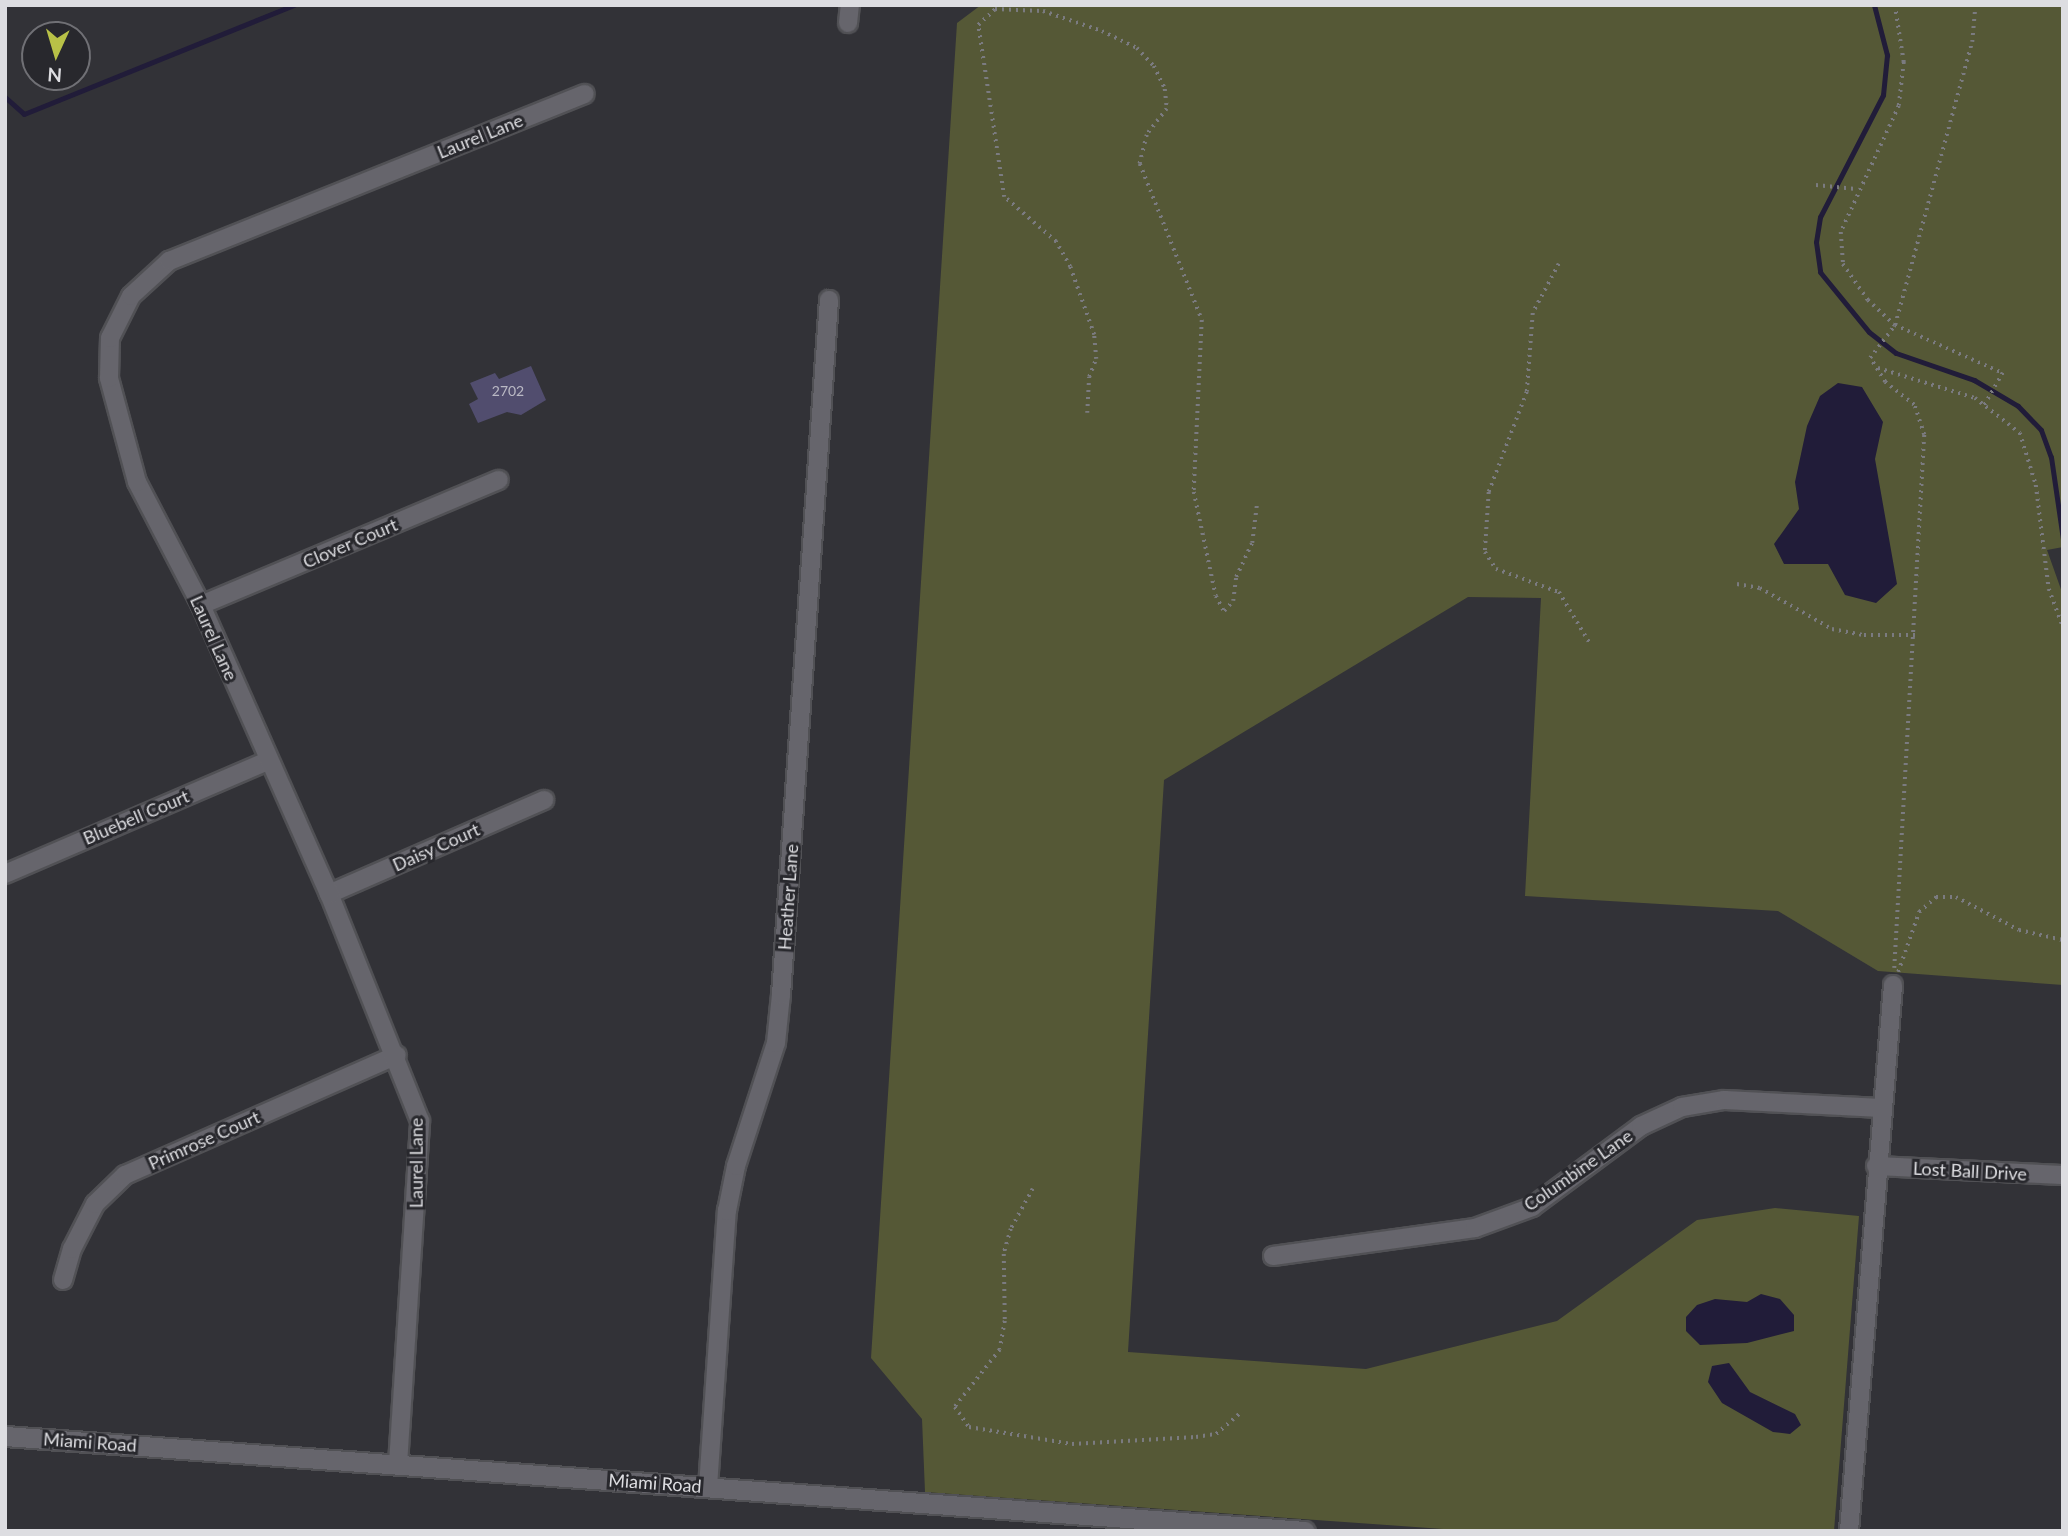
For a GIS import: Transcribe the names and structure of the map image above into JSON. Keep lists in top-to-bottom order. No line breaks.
{"streets":{"street":["Laurel Lane","Clover Court","Bluebell Court","Daisy Court","Heather Lane","Primrose Court","Columbine Lane","Lost Ball Drive","Miami Road"]},"crossings":[["Laurel Lane","Clover Court"],["Laurel Lane","Bluebell Court"],["Laurel Lane","Daisy Court"],["Laurel Lane","Primrose Court"],["Laurel Lane","Miami Road"],["Heather Lane","Miami Road"]],"house_numbers":["2702"],"north":"bottom"}
